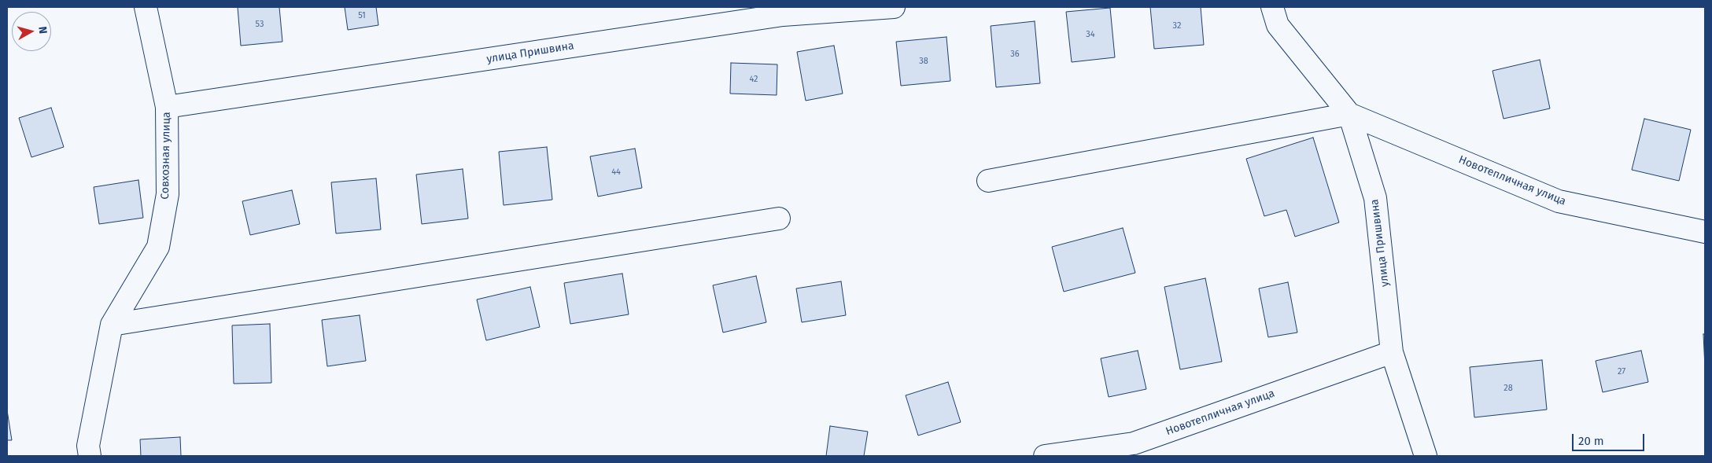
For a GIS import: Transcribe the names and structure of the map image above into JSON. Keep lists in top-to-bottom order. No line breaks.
{"streets":{"street":["улица Пришвина","Совхозная улица","Новотепличная улица"]},"crossings":[["улица Пришвина","Совхозная улица"],["улица Пришвина","Новотепличная улица"]],"house_numbers":["51","53","32","34","36","38","42","44","27","28"],"scale_bar":"20 m","north":"right"}
